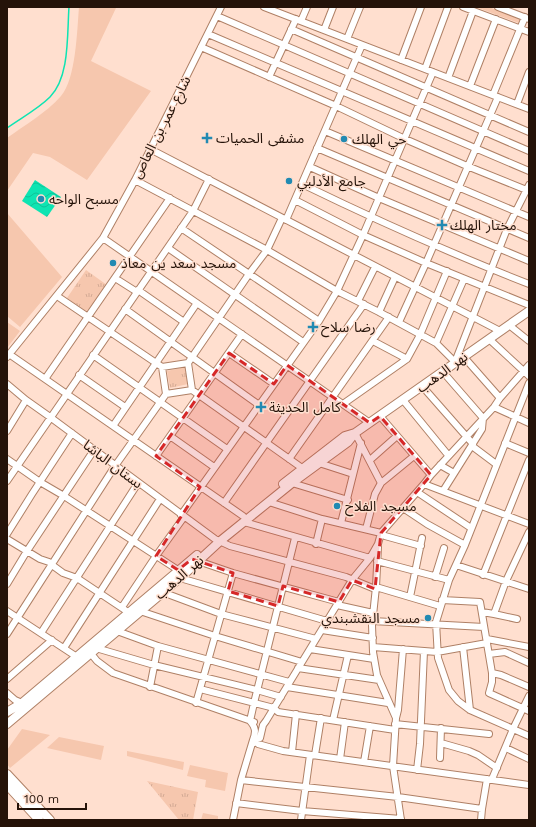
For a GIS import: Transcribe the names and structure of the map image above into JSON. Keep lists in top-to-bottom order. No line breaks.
{"streets":{"main road":["نهر الدهب"],"street":["شارع عمر بن العاص","بستان الباشا"]},"crossings":[["نهر الدهب","بستان الباشا"]],"places":{"health":["مشفى الحميات","مختار الهلك","رضا سلاح","كامل الحديثة"],"other":["حي الهلك","جامع الأدلبي","مسبح الواحه","مسجد سعد ين معاذ","مسجد الفلاح","مسجد النقشبندي"]},"scale_bar":"100 m"}
